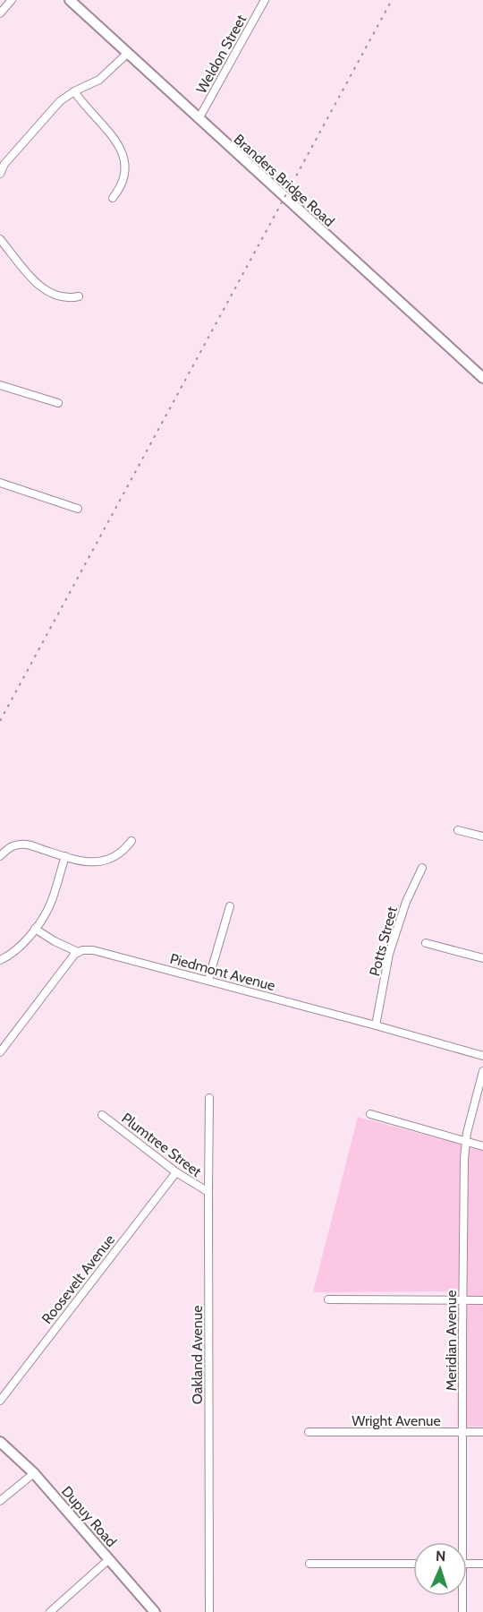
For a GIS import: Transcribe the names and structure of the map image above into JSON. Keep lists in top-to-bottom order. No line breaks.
{"streets":{"street":["Weldon Street","Branders Bridge Road","Potts Street","Piedmont Avenue","Plumtree Street","Roosevelt Avenue","Meridian Avenue","Oakland Avenue","Wright Avenue","Dupuy Road"]},"crossings":[["Weldon Street","Branders Bridge Road"],["Potts Street","Piedmont Avenue"],["Plumtree Street","Roosevelt Avenue"],["Plumtree Street","Oakland Avenue"],["Meridian Avenue","Wright Avenue"]],"north":"top"}
